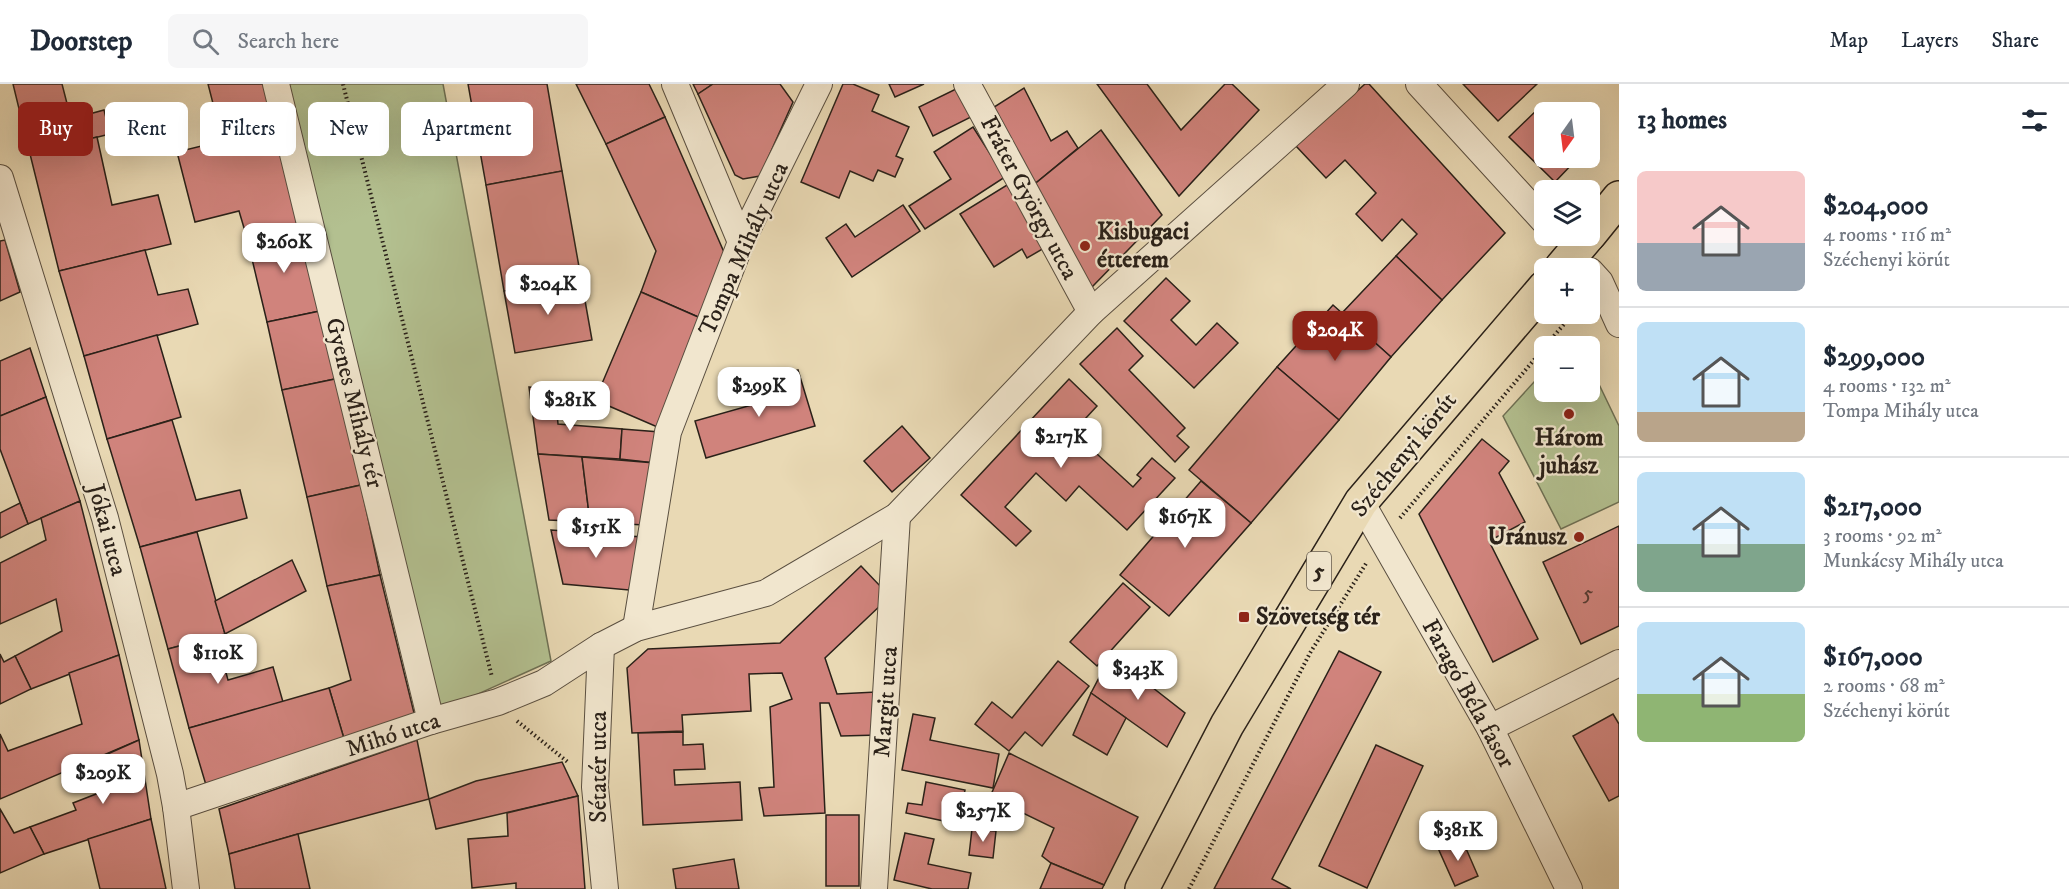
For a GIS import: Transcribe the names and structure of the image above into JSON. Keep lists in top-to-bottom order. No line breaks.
{"streets":{"main road":["Széchenyi körút","5"],"street":["Fráter György utca","Tompa Mihály utca","Gyenes Mihály tér","Jókai utca","Faragó Béla fasor","Margit utca","Mihó utca","Sétatér utca"]},"crossings":[["Fráter György utca","Mihó utca"],["Tompa Mihály utca","Mihó utca"],["Gyenes Mihály tér","Mihó utca"],["Széchenyi körút","Faragó Béla fasor"],["Jókai utca","Mihó utca"],["Margit utca","Mihó utca"],["Mihó utca","Sétatér utca"]],"places":{"other":["Kisbugaci étterem","Három juhász","Uránusz"],"transit":["Szövetség tér"]},"house_numbers":["5"],"north":"bottom","page":{"header":"Doorstep","search":"Search here","nav":["Map","Layers","Share"],"heading":"13 homes","map_buttons":["+","−"],"chip":["Buy","Rent","Filters","New","Apartment"],"list":[{"name":"$204,000","note":"4 rooms · 116 m² · Széchenyi körút"},{"name":"$299,000","note":"4 rooms · 132 m² · Tompa Mihály utca"},{"name":"$217,000","note":"3 rooms · 92 m² · Munkácsy Mihály utca"},{"name":"$167,000","note":"2 rooms · 68 m² · Széchenyi körút"}],"price":["$260K","$204K","$204K","$299K","$281K","$217K","$167K","$151K","$110K","$343K","$209K","$257K","$381K"]}}
